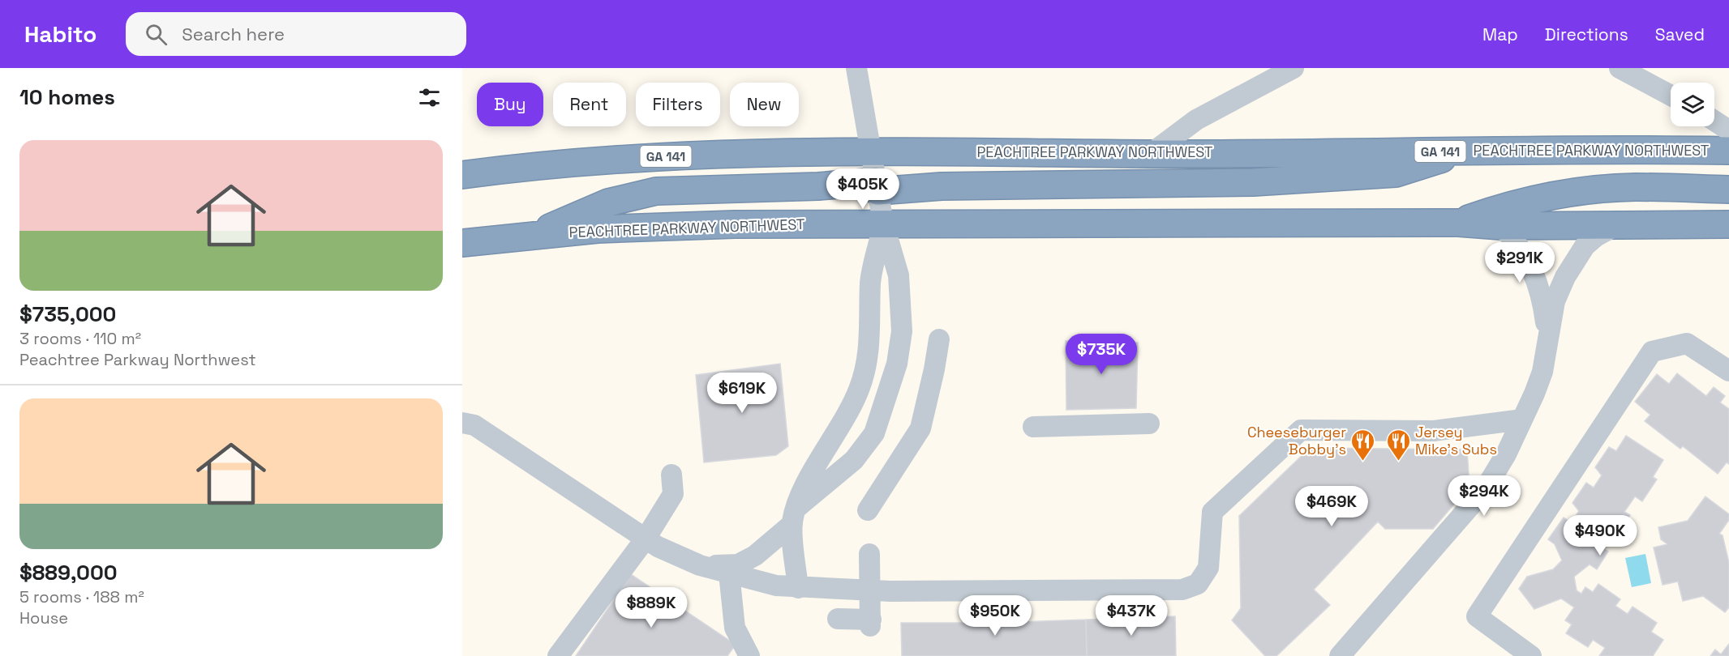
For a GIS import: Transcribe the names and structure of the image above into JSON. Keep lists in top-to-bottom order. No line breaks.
{"streets":{"highway":["PEACHTREE PARKWAY NORTHWEST","GA 141"]},"places":{"restaurant":["Cheeseburger Bobby's","Jersey Mike's Subs"]},"page":{"header":"Habito","search":"Search here","nav":["Map","Directions","Saved"],"heading":"10 homes","chip":["Buy","Rent","Filters","New"],"list":[{"name":"$735,000","note":"3 rooms · 110 m² · Peachtree Parkway Northwest"},{"name":"$889,000","note":"5 rooms · 188 m² · House"}],"price":["$405K","$291K","$735K","$619K","$294K","$469K","$490K","$889K","$950K","$437K"]}}
